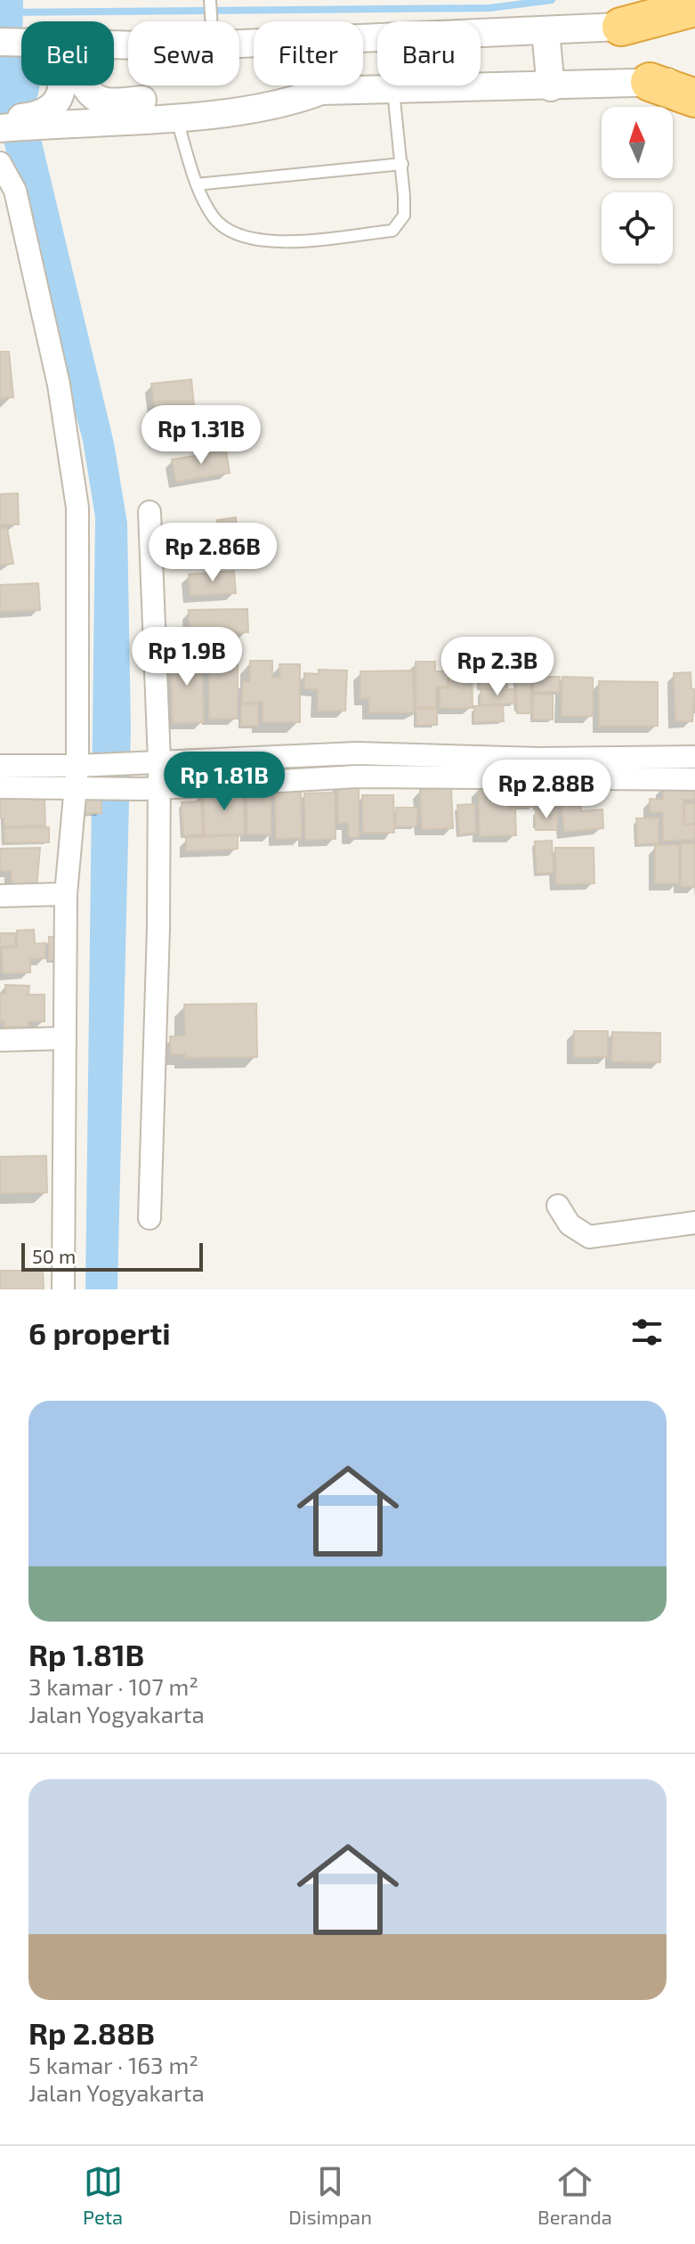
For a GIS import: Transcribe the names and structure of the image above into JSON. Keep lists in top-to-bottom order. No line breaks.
{"scale_bar":"50 m","north":"top","page":{"chip":["Beli","Sewa","Filter","Baru"],"price":["Rp 1.31B","Rp 2.86B","Rp 1.9B","Rp 2.3B","Rp 1.81B","Rp 2.88B"],"scale":"50 m","heading":"6 properti","list":[{"name":"Rp 1.81B","note":"3 kamar · 107 m² · Jalan Yogyakarta"},{"name":"Rp 2.88B","note":"5 kamar · 163 m² · Jalan Yogyakarta"}],"tabs":["Peta","Disimpan","Beranda"]}}
